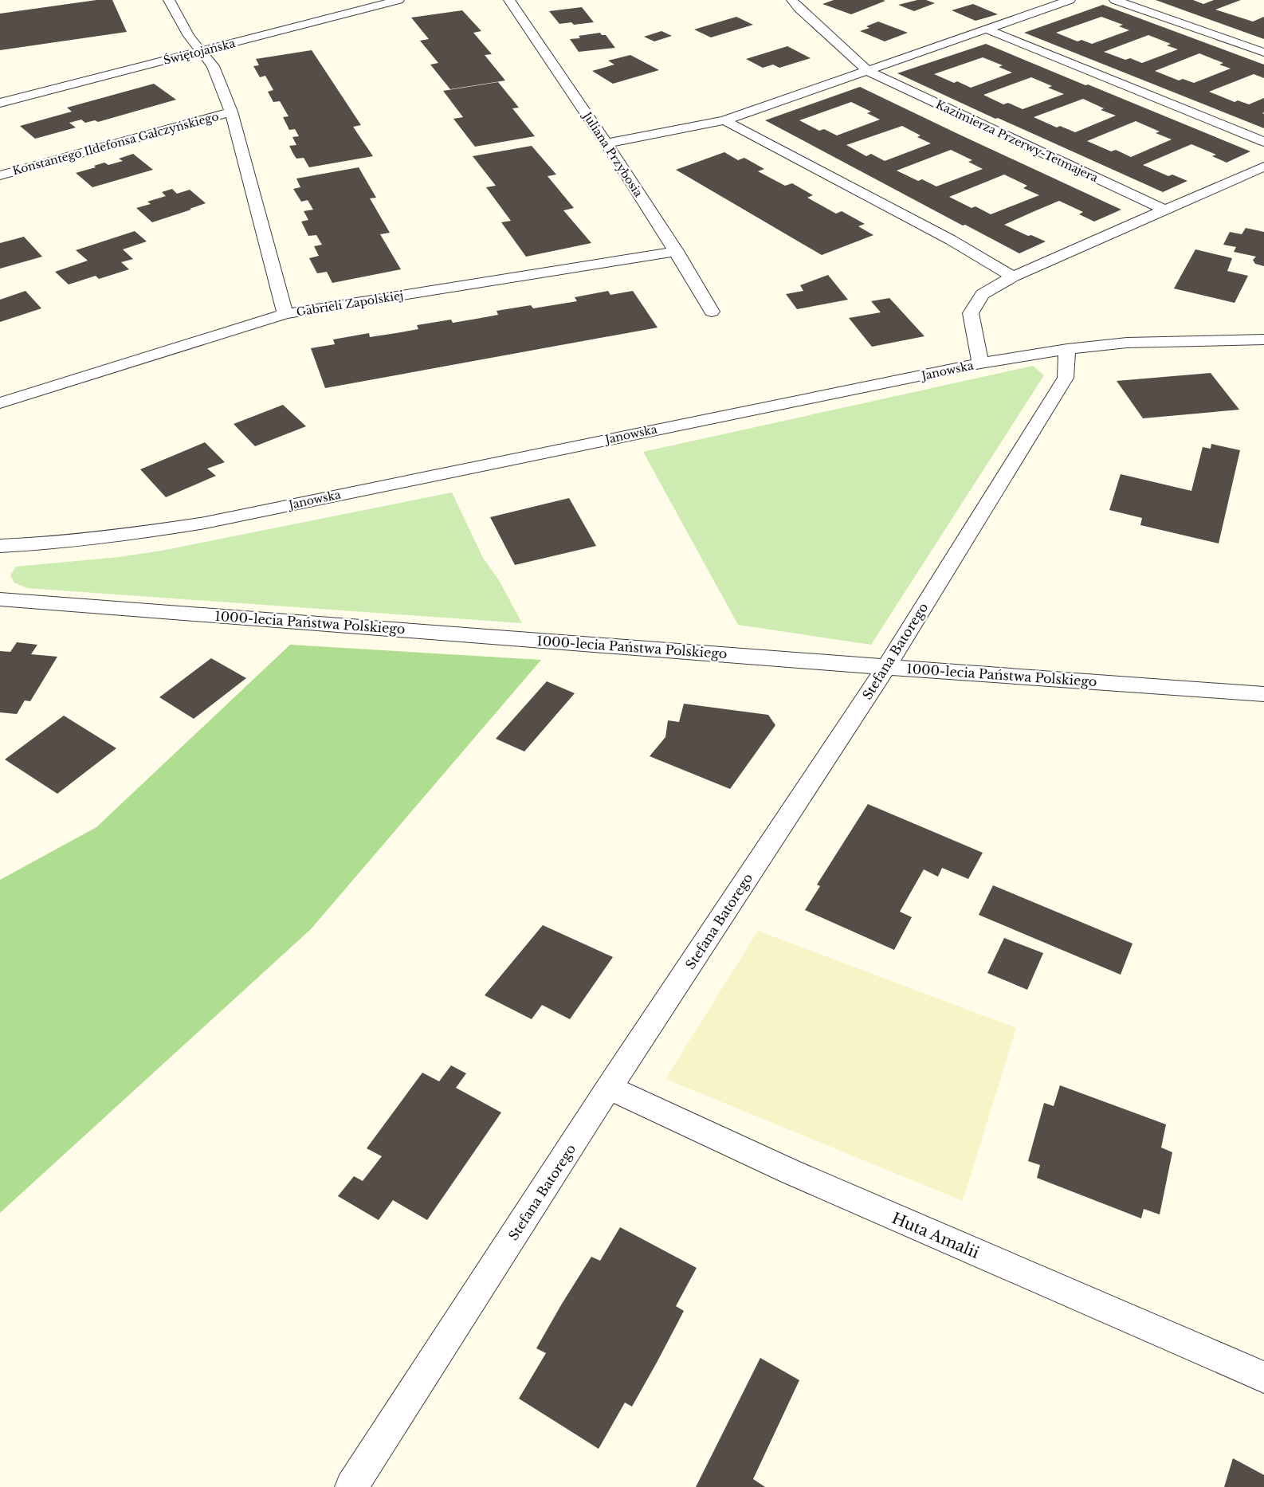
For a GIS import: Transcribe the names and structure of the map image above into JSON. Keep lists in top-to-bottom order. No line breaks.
{"streets":{"street":["Świętojańska","Kazimierza Przerwy-Tetmajera","Konstantego Ildefonsa Gałczyńskiego","Juliana Przybosia","Gabrieli Zapolskiej","Janowska","1000-lecia Państwa Polskiego","Stefana Batorego","Huta Amalii"]},"crossings":[["Świętojańska","Gabrieli Zapolskiej"],["Konstantego Ildefonsa Gałczyńskiego","Gabrieli Zapolskiej"],["Juliana Przybosia","Gabrieli Zapolskiej"],["Janowska","Stefana Batorego"],["1000-lecia Państwa Polskiego","Stefana Batorego"],["Stefana Batorego","Huta Amalii"]]}
